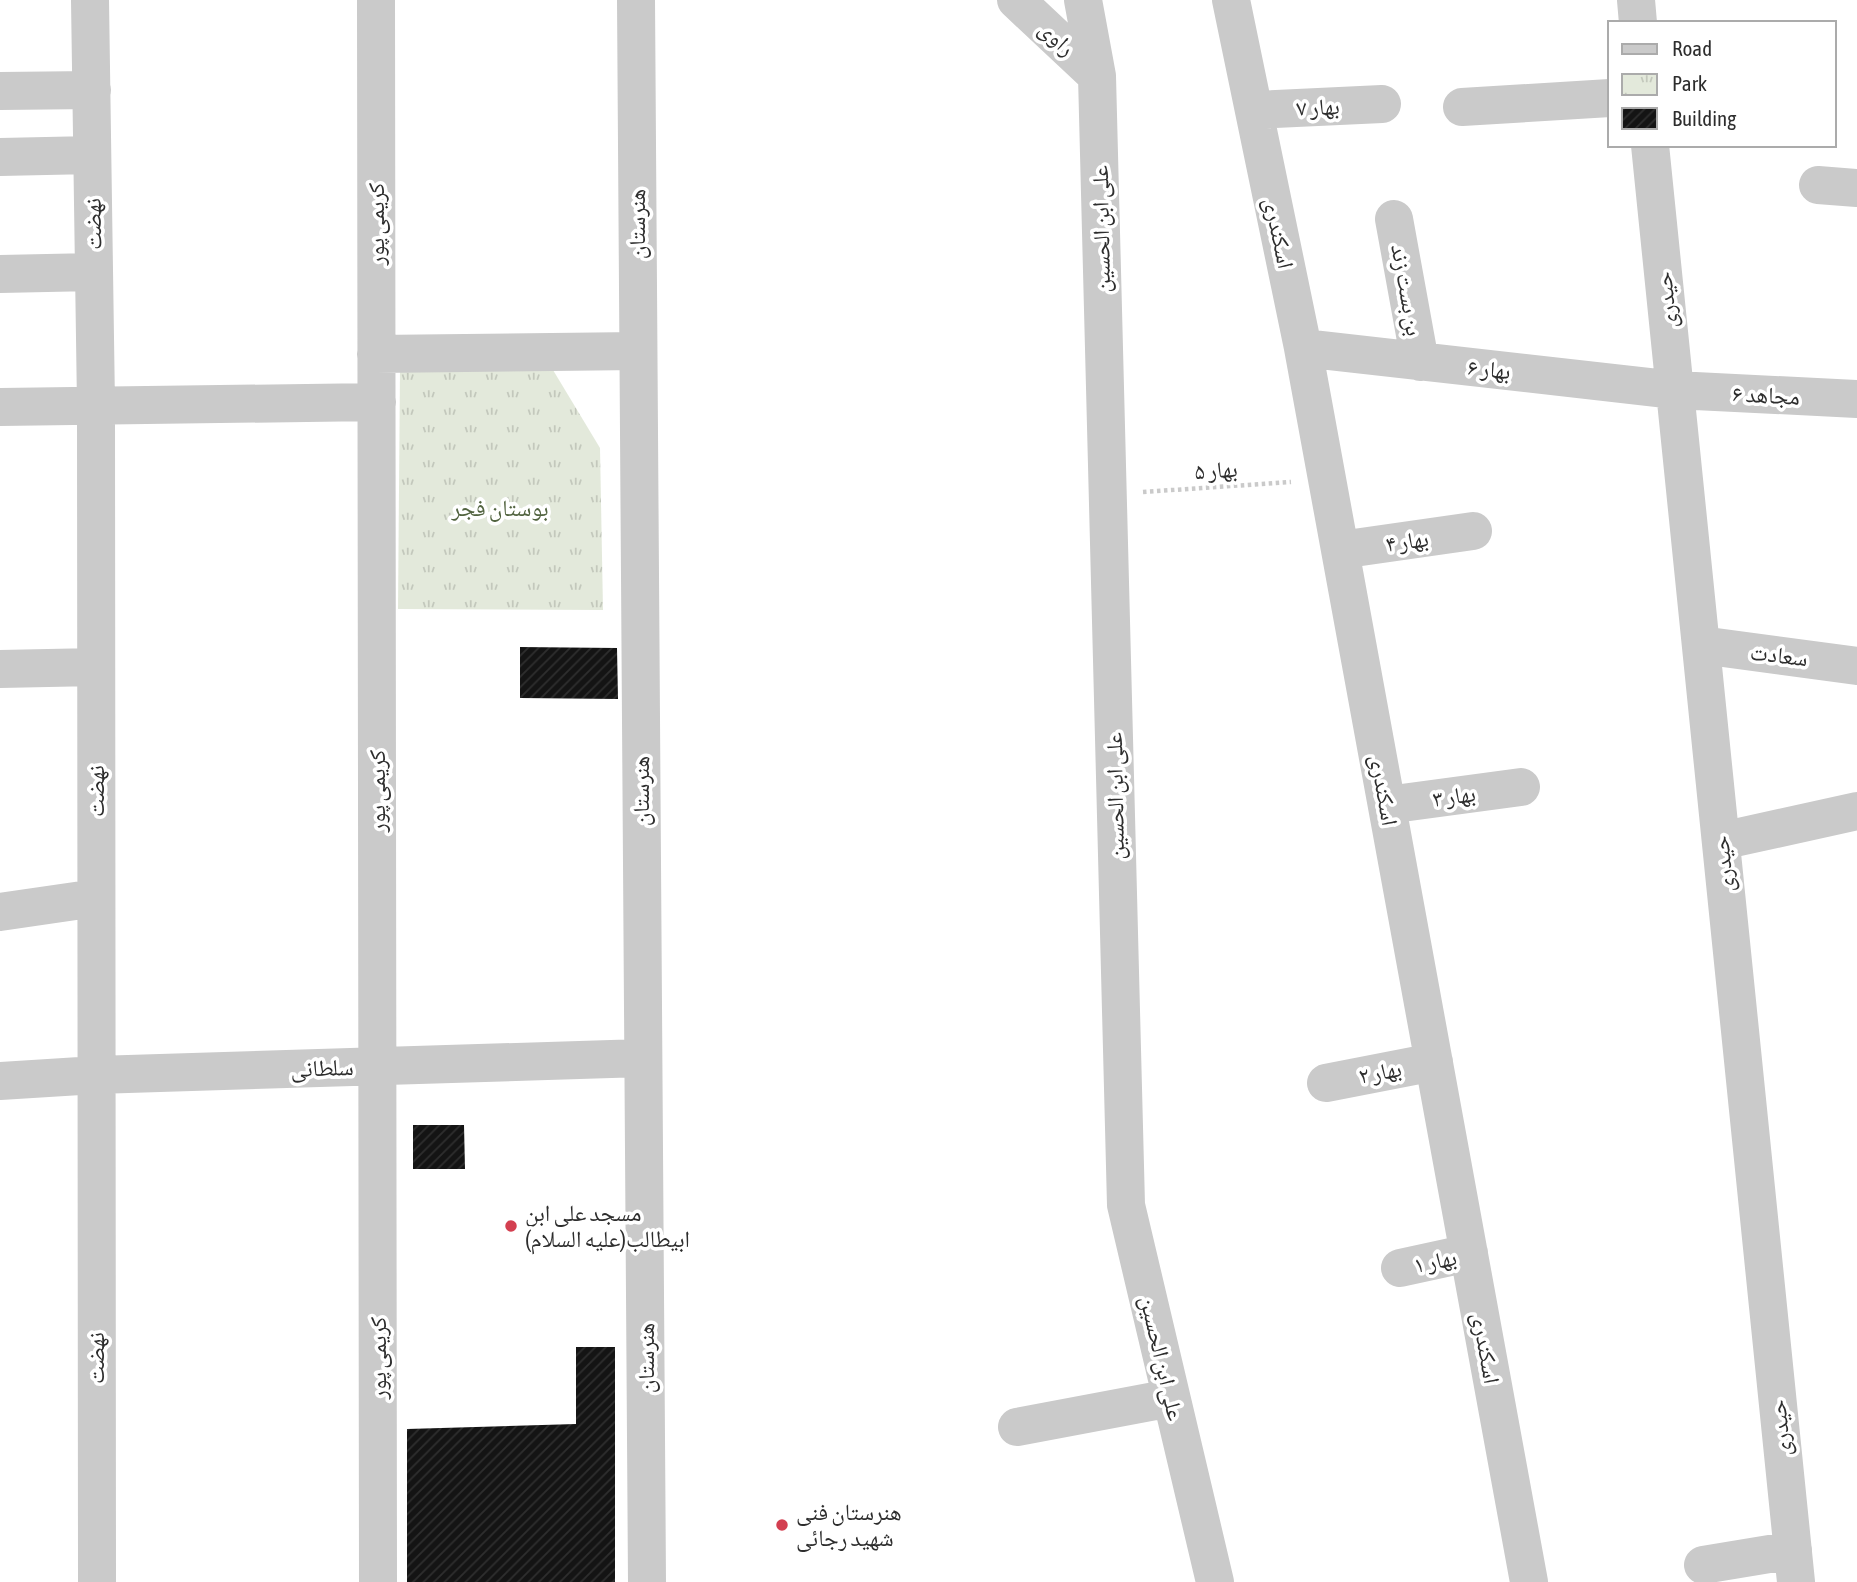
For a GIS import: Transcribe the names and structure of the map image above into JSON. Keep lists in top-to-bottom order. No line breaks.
{"streets":{"street":["راوی","بهار ۷","نهضت","کریمی پور","هنرستان","علی ابن الحسین","اسکندری","بن بست زند","حیدری","بهار ۶","مجاهد ۶","بهار ۴","سعادت","بهار ۳","سلطانی","بهار ۲","بهار ۱"],"path":["بهار ۵"]},"crossings":[["راوی","علی ابن الحسین"],["بهار ۷","اسکندری"],["نهضت","سلطانی"],["کریمی پور","سلطانی"],["هنرستان","سلطانی"],["علی ابن الحسین","بهار ۵"],["اسکندری","بهار ۶"],["اسکندری","بهار ۵"],["اسکندری","بهار ۴"],["اسکندری","بهار ۳"],["اسکندری","بهار ۲"],["اسکندری","بهار ۱"],["بن بست زند","بهار ۶"],["حیدری","بهار ۶"],["حیدری","مجاهد ۶"],["حیدری","سعادت"],["بهار ۶","مجاهد ۶"]],"parks":["بوستان فجر"],"places":["مسجد علی ابن ابیطالب(علیه السلام)","هنرستان فنی شهید رجائی"],"legend":["Road","Park","Building"]}
